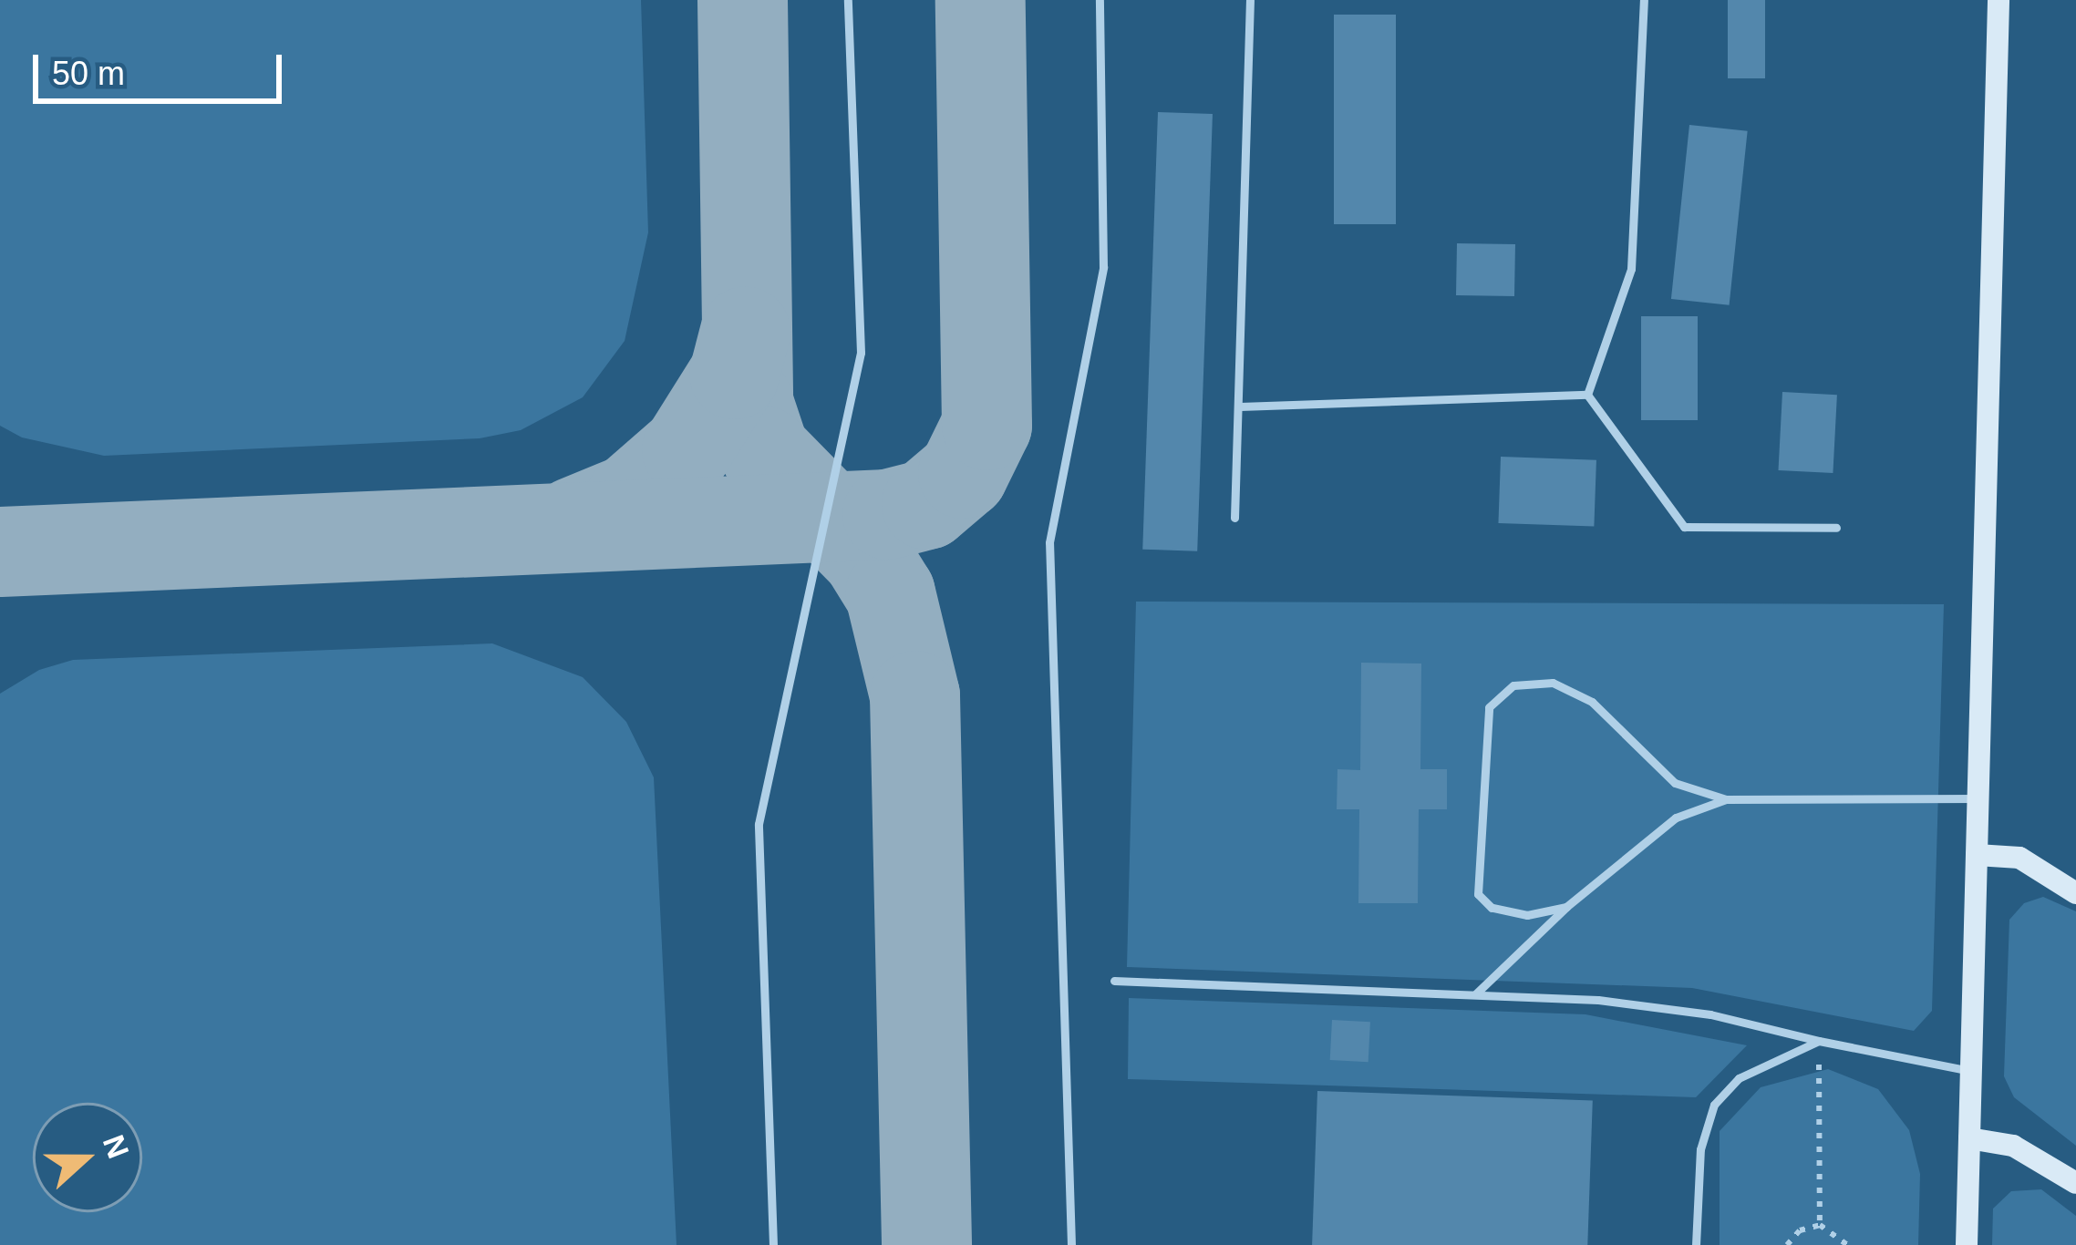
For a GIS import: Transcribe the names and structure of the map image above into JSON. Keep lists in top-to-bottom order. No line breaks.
{"scale_bar":"50 m","north":"right"}
